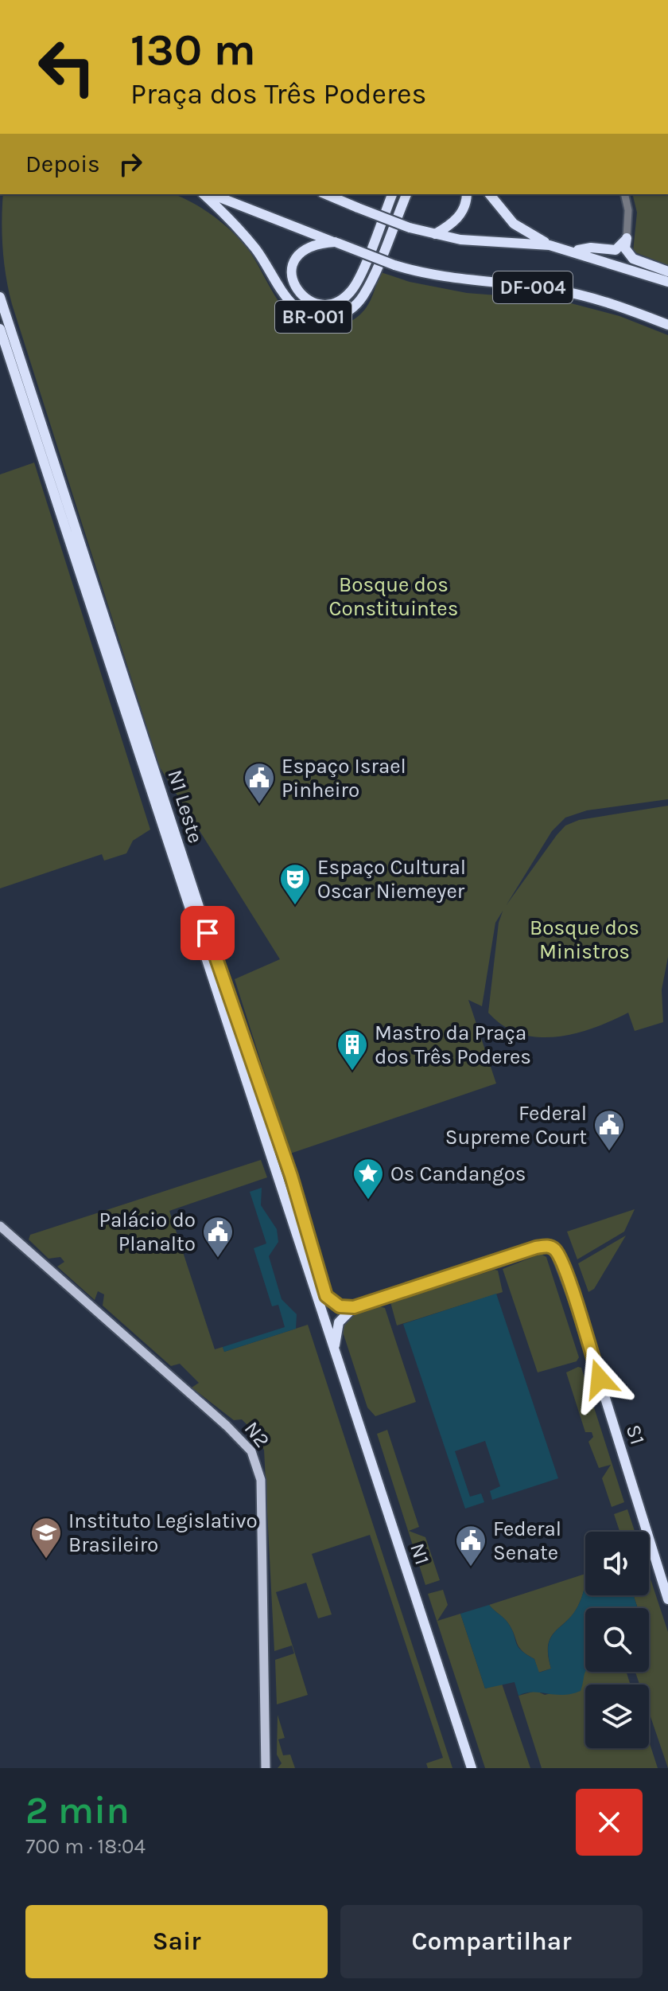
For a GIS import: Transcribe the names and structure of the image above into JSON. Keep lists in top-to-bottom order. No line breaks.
{"streets":{"highway":["DF-004","BR-001","N1 Leste","S1","N1"],"main road":["N2"]},"crossings":[["DF-004","BR-001"],["N1 Leste","S1"],["N1 Leste","N1"]],"parks":["Bosque dos Constituintes","Bosque dos Ministros"],"places":{"public building":["Espaço Israel Pinheiro","Federal Supreme Court","Palácio do Planalto","Federal Senate"],"theatre":["Espaço Cultural Oscar Niemeyer"],"building":["Mastro da Praça dos Três Poderes"],"place":["Os Candangos"],"school or university":["Instituto Legislativo Brasileiro"]},"page":{"turn":["130 m","Praça dos Três Poderes"],"then":"Depois","heading":["2 min","700 m · 18:04"],"buttons":["Sair","Compartilhar"]}}
